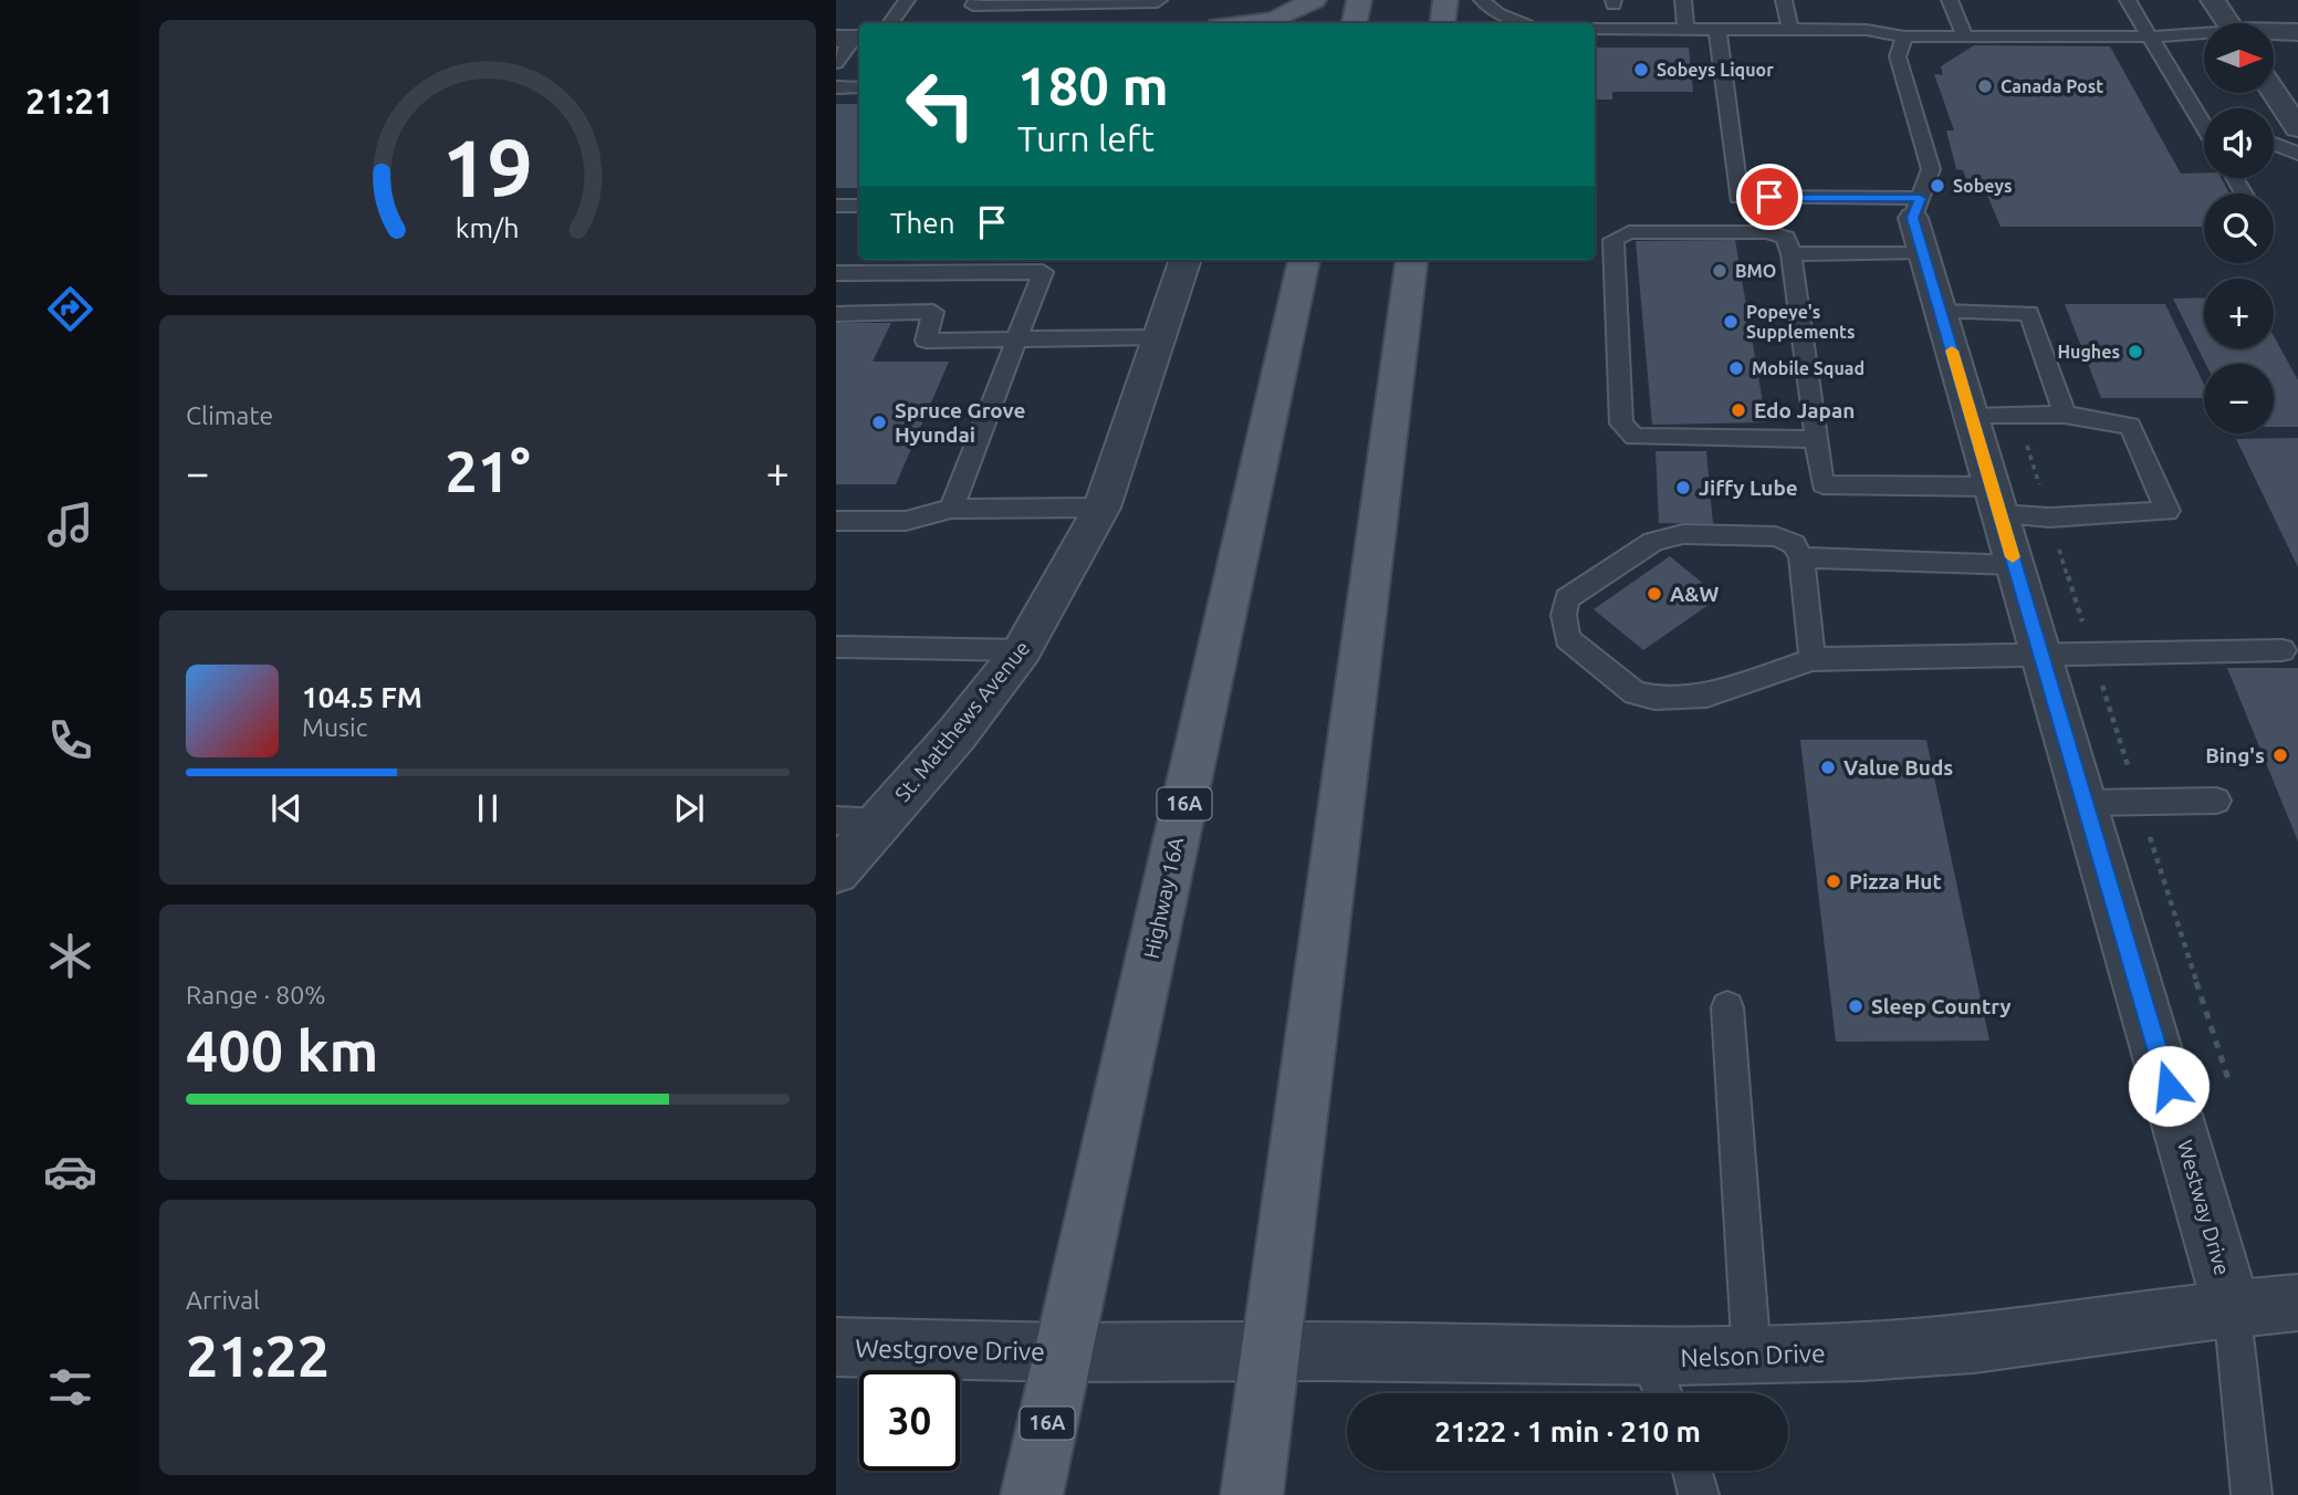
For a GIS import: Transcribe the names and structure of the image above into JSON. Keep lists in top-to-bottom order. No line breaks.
{"streets":{"main road":["16A","Highway 16A"],"street":["St. Matthews Avenue","Westway Drive","Westgrove Drive","Nelson Drive"]},"crossings":[["Highway 16A","Westgrove Drive"],["Westway Drive","Nelson Drive"],["Westgrove Drive","Nelson Drive"]],"places":["Sobeys Liquor","Canada Post","Sobeys","BMO","Popeye's Supplements","Hughes","Mobile Squad","Edo Japan","Spruce Grove Hyundai","Jiffy Lube","A&W","Bing's","Value Buds","Pizza Hut","Sleep Country"],"north":"right","page":{"tabs":"21:21","map_buttons":["+","−"],"turn":["180 m","Turn left"],"then":"Then","tile":["Climate",["Range · 80%","400 km"],["Arrival","21:22"]],"heat":["−","21°","+"],"song":["104.5 FM","Music"],"limit":"30","trip":"21:22 · 1 min · 210 m","gauge":["19","km/h"]}}
